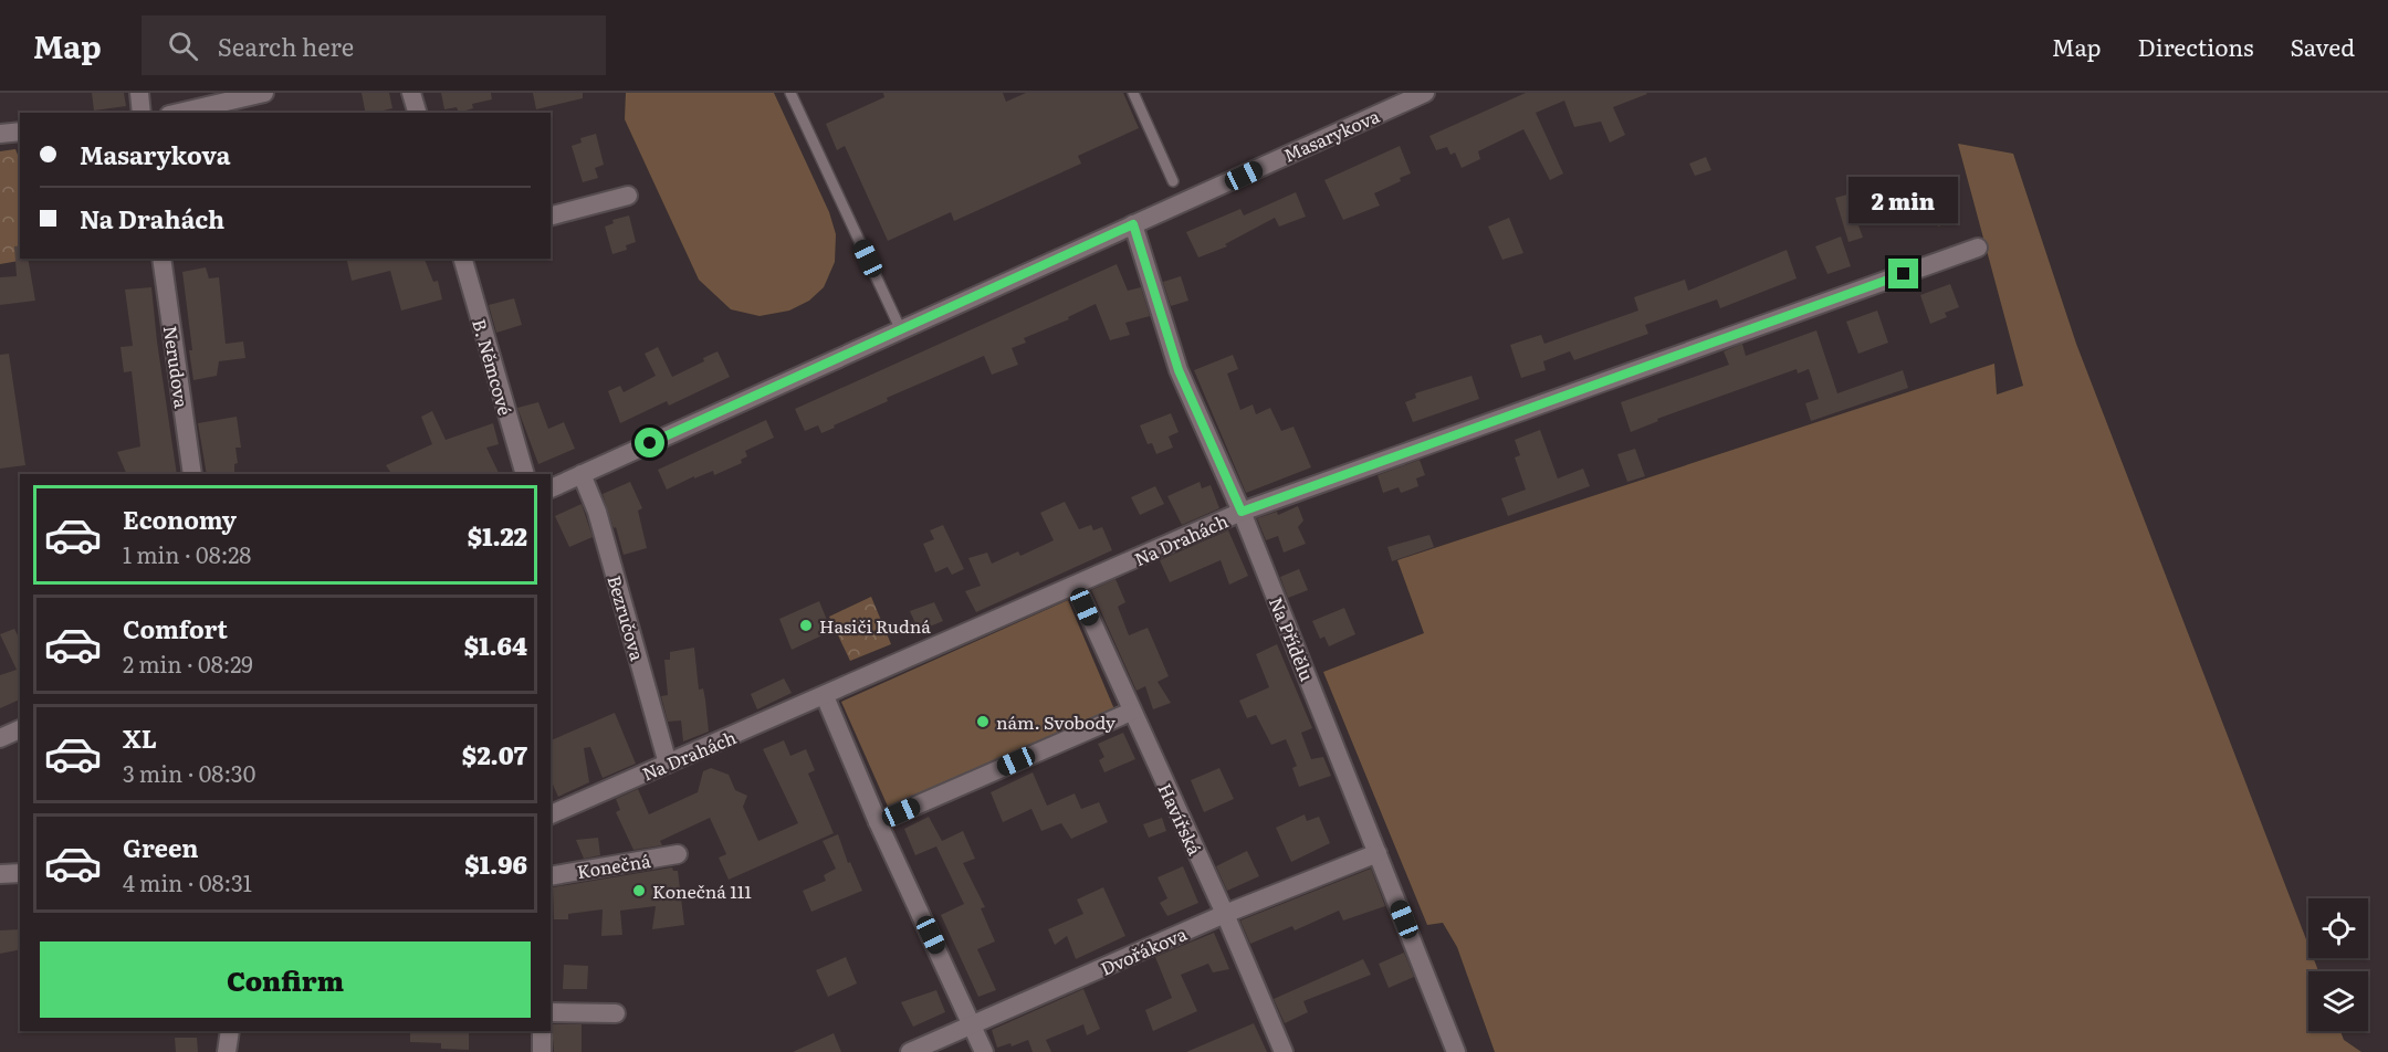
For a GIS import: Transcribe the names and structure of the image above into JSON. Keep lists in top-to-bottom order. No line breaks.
{"streets":{"street":["Masarykova","Nerudova","B. Němcové","Na Drahách","Bezručova","Na Přídělu","Havířská","Konečná","Dvořákova"]},"crossings":[["Masarykova","Bezručova"],["Masarykova","Na Přídělu"],["Na Drahách","Bezručova"],["Na Drahách","Na Přídělu"],["Na Drahách","Havířská"],["Na Přídělu","Dvořákova"],["Havířská","Dvořákova"]],"places":["Hasiči Rudná","nám. Svobody","Konečná 111"],"page":{"header":"Map","search":"Search here","nav":["Map","Directions","Saved"],"banner":["Masarykova","Na Drahách"],"bubble":"2 min","list":[{"name":"Economy","note":"1 min · 08:28","value":"$1.22"},{"name":"Comfort","note":"2 min · 08:29","value":"$1.64"},{"name":"XL","note":"3 min · 08:30","value":"$2.07"},{"name":"Green","note":"4 min · 08:31","value":"$1.96"}],"buttons":"Confirm"}}
